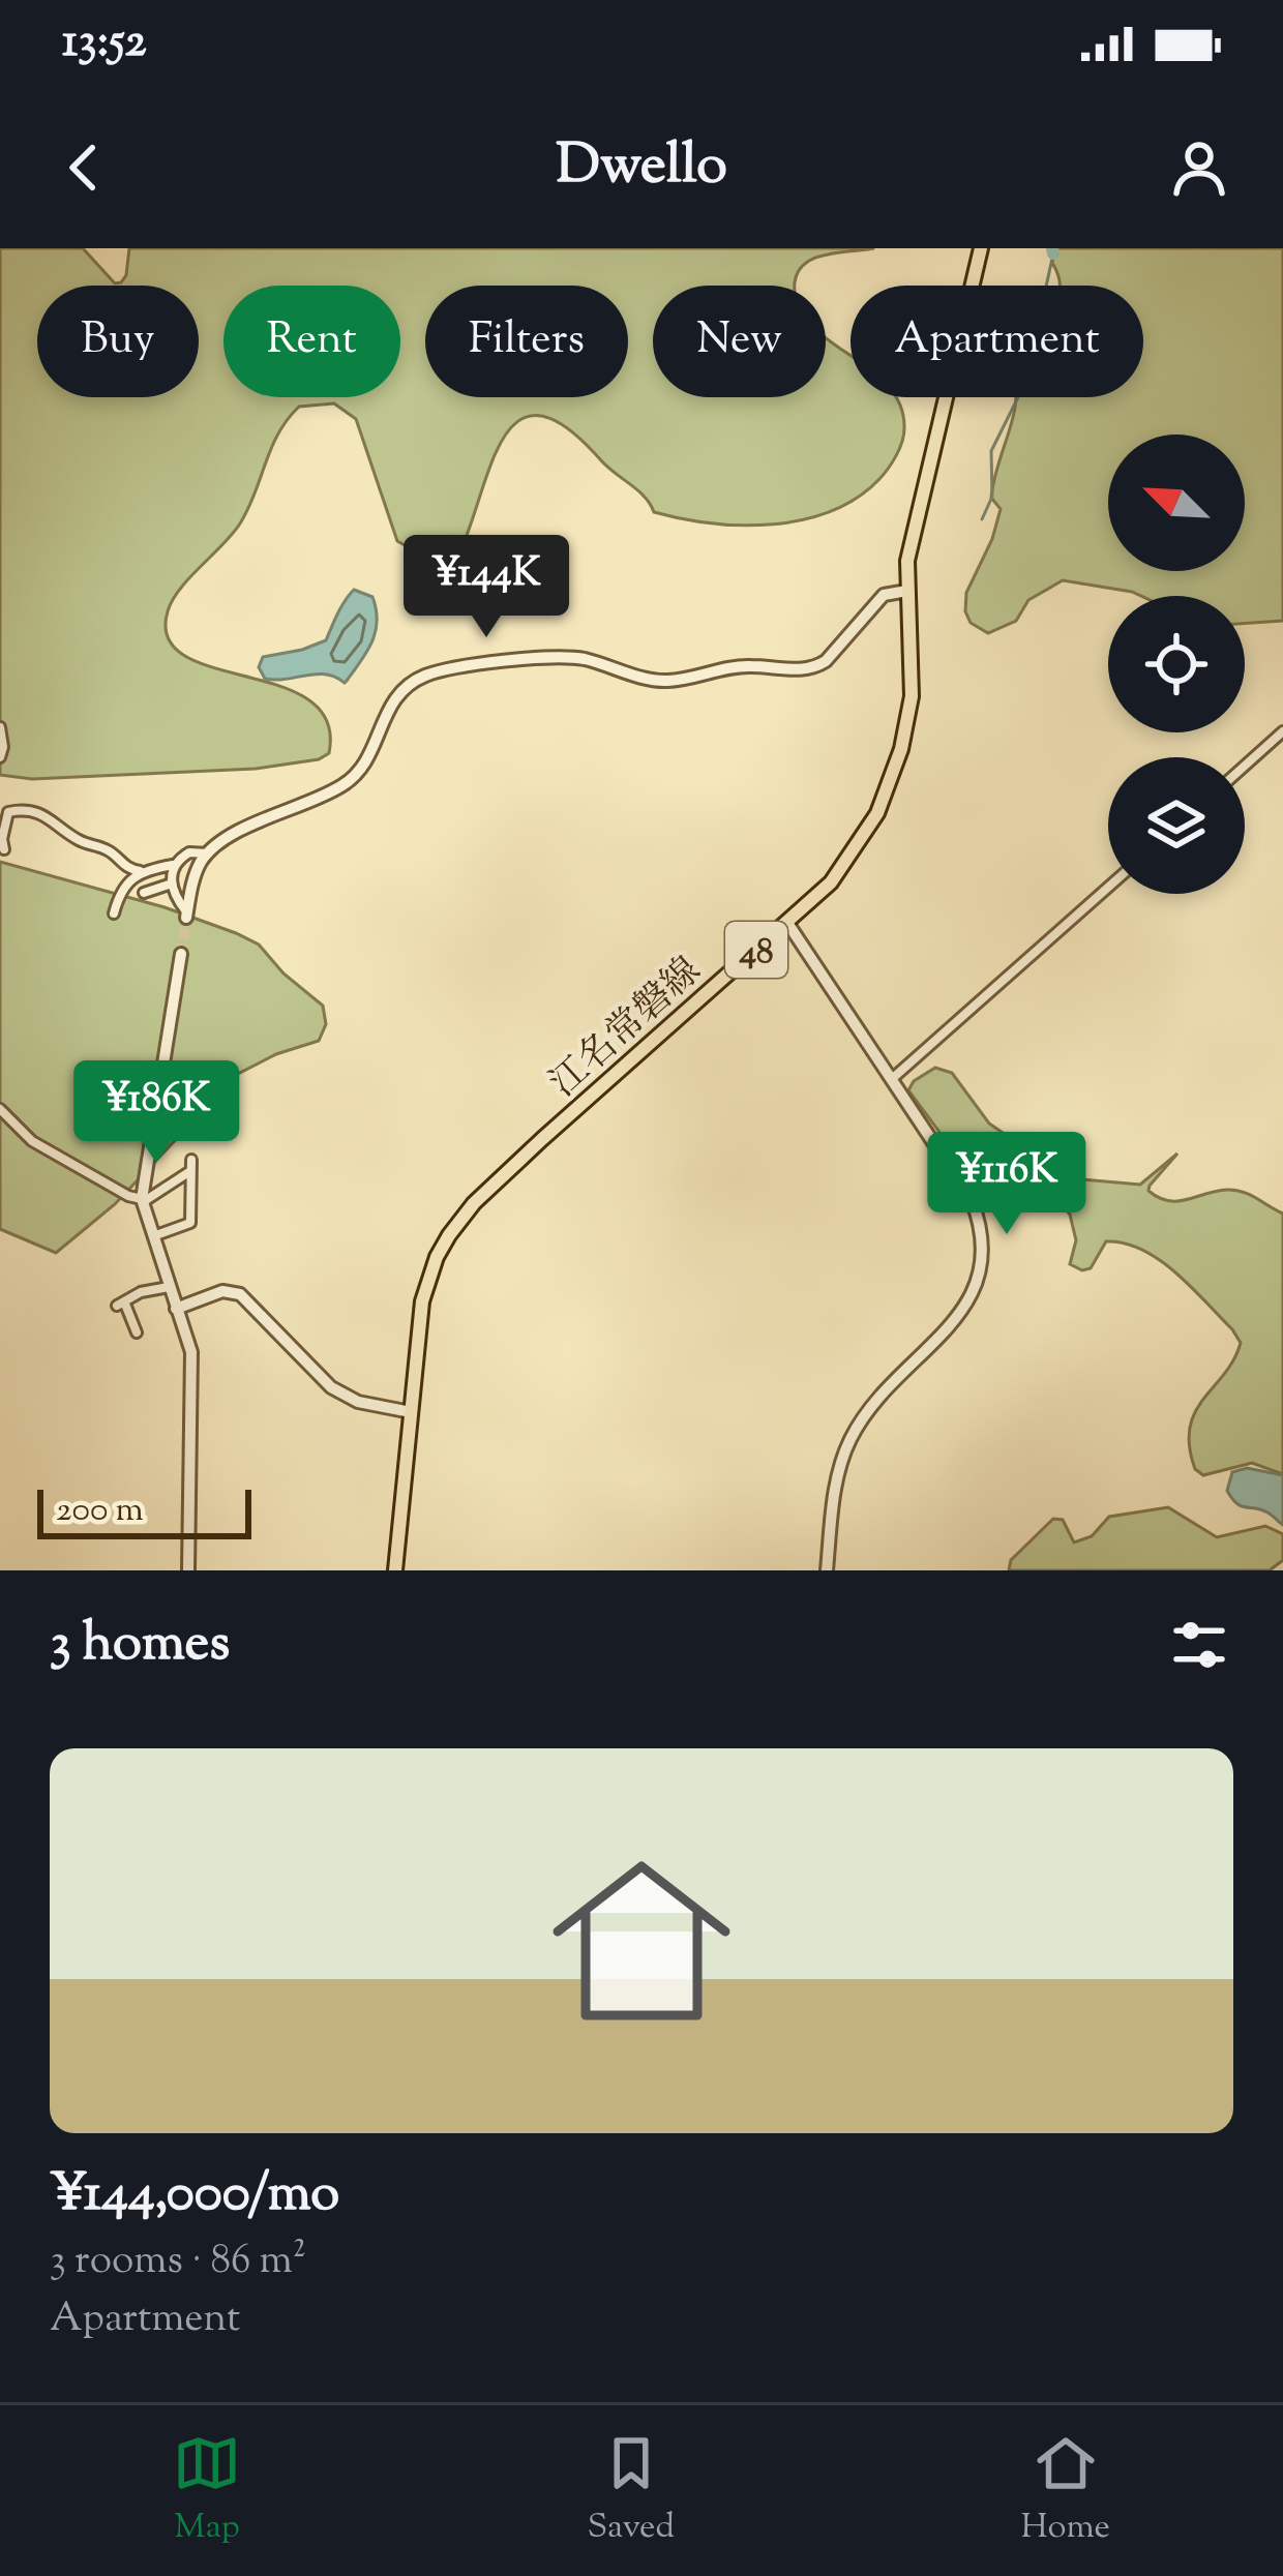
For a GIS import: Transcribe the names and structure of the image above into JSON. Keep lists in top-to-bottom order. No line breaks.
{"streets":{"main road":["48","江名常磐線"]},"scale_bar":"200 m","north":"top left","page":{"status":"13:52","header":"Dwello","chip":["Buy","Rent","Filters","New","Apartment"],"price":["¥144K","¥186K","¥116K"],"scale":"200 m","heading":"3 homes","list":[{"name":"¥144,000/mo","note":"3 rooms · 86 m² · Apartment"}],"tabs":["Map","Saved","Home"]}}
